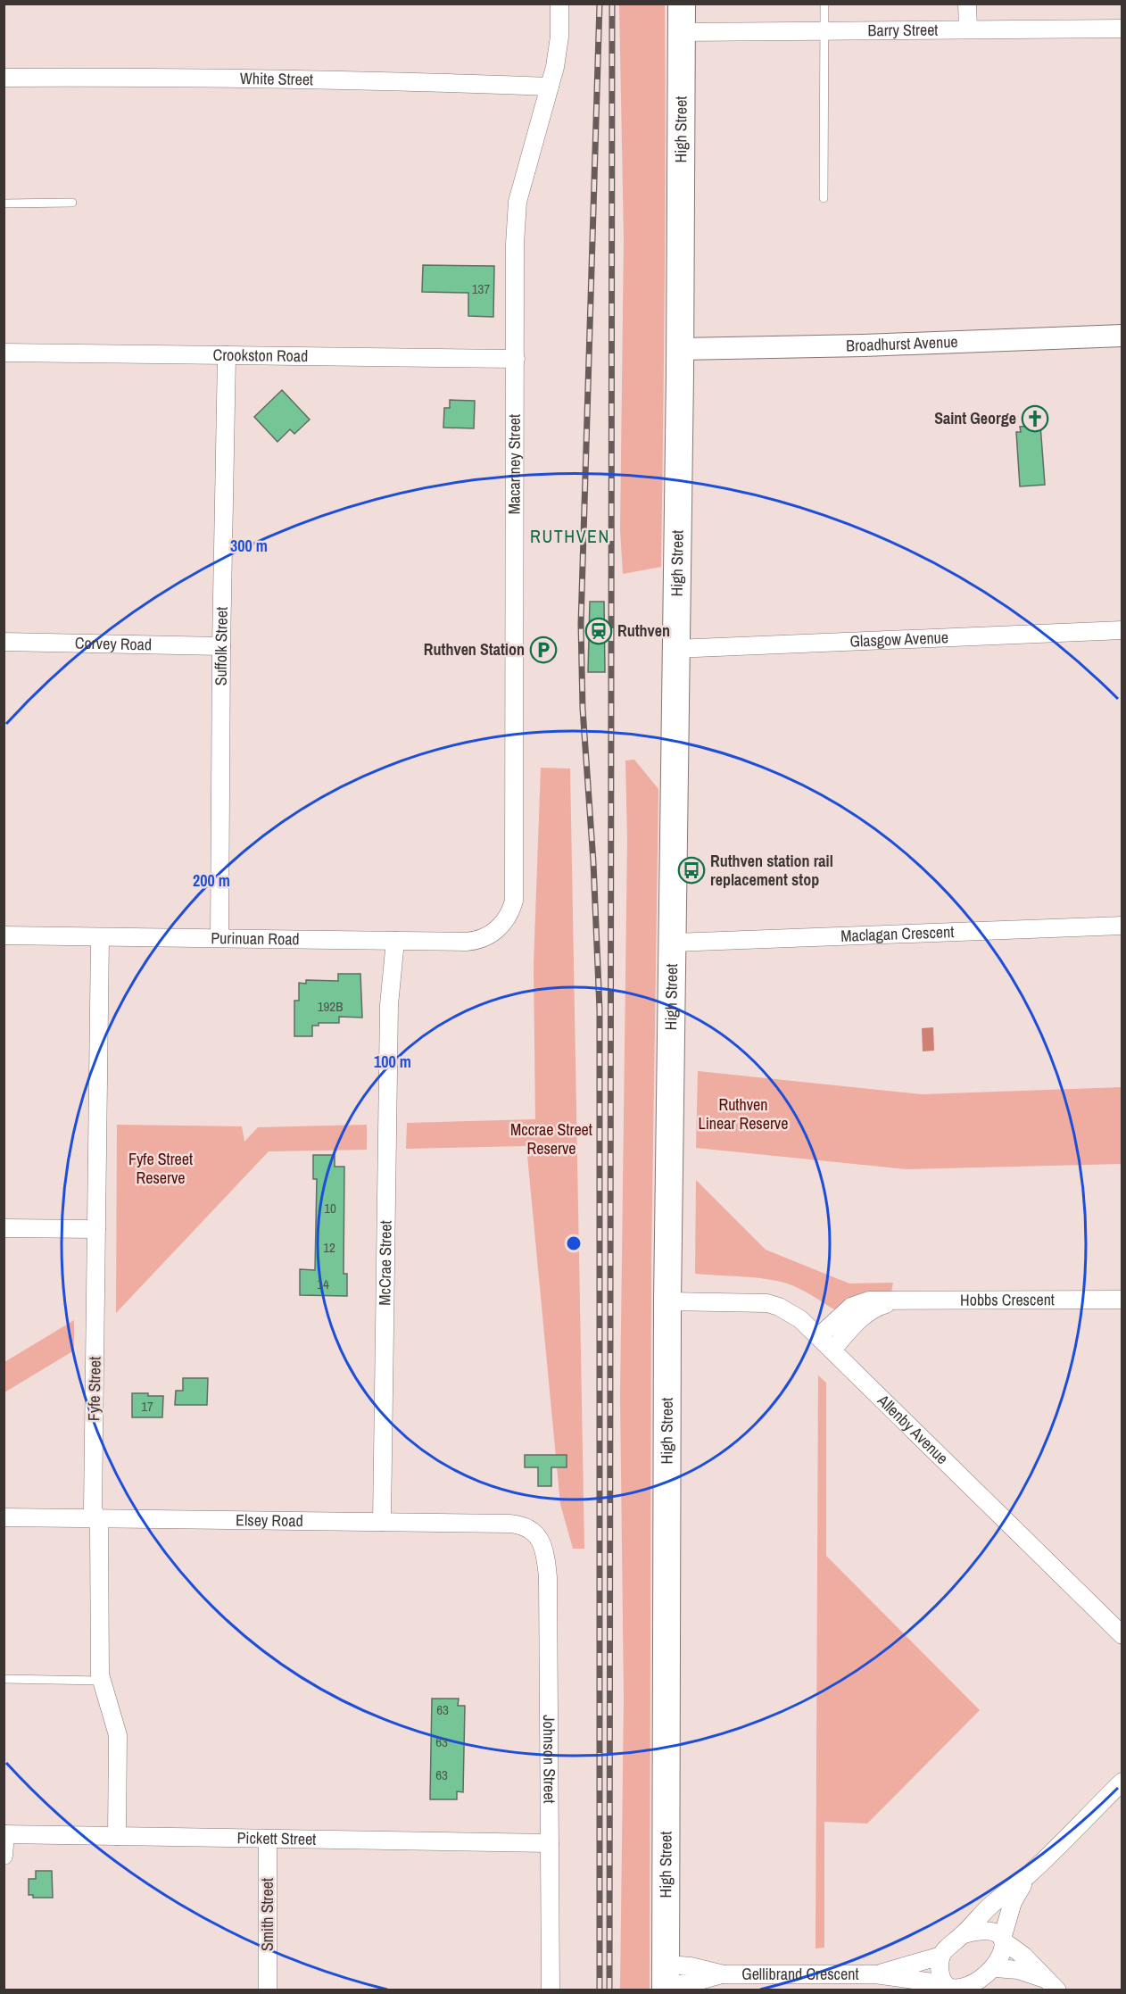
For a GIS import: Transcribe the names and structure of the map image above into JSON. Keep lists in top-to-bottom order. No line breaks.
{"streets":{"main road":["High Street"],"street":["Barry Street","White Street","Broadhurst Avenue","Crookston Road","Macartney Street","Glasgow Avenue","Corvey Road","Suffolk Street","Maclagan Crescent","Purinuan Road","McCrae Street","Hobbs Crescent","Fyfe Street","Allenby Avenue","Elsey Road","Johnson Street","Pickett Street","Smith Street","Gellibrand Crescent"]},"crossings":[["Barry Street","High Street"],["White Street","Macartney Street"],["High Street","Broadhurst Avenue"],["High Street","Glasgow Avenue"],["High Street","Maclagan Crescent"],["High Street","Allenby Avenue"],["High Street","Gellibrand Crescent"],["Crookston Road","Macartney Street"],["Crookston Road","Suffolk Street"],["Macartney Street","Purinuan Road"],["Corvey Road","Suffolk Street"],["Suffolk Street","Purinuan Road"],["Purinuan Road","McCrae Street"],["Purinuan Road","Fyfe Street"],["McCrae Street","Elsey Road"],["Hobbs Crescent","Allenby Avenue"],["Fyfe Street","Elsey Road"],["Fyfe Street","Pickett Street"],["Elsey Road","Johnson Street"],["Johnson Street","Pickett Street"],["Pickett Street","Smith Street"]],"districts":["RUTHVEN"],"parks":["Ruthven Linear Reserve","Mccrae Street Reserve","Fyfe Street Reserve"],"places":{"church":["Saint George"],"station":["Ruthven"],"parking":["Ruthven Station"],"bus stop":["Ruthven station rail replacement stop"]},"house_numbers":["137","192B","10","12","14","17","63","63","63"],"rings":["300 m","200 m","100 m"]}
